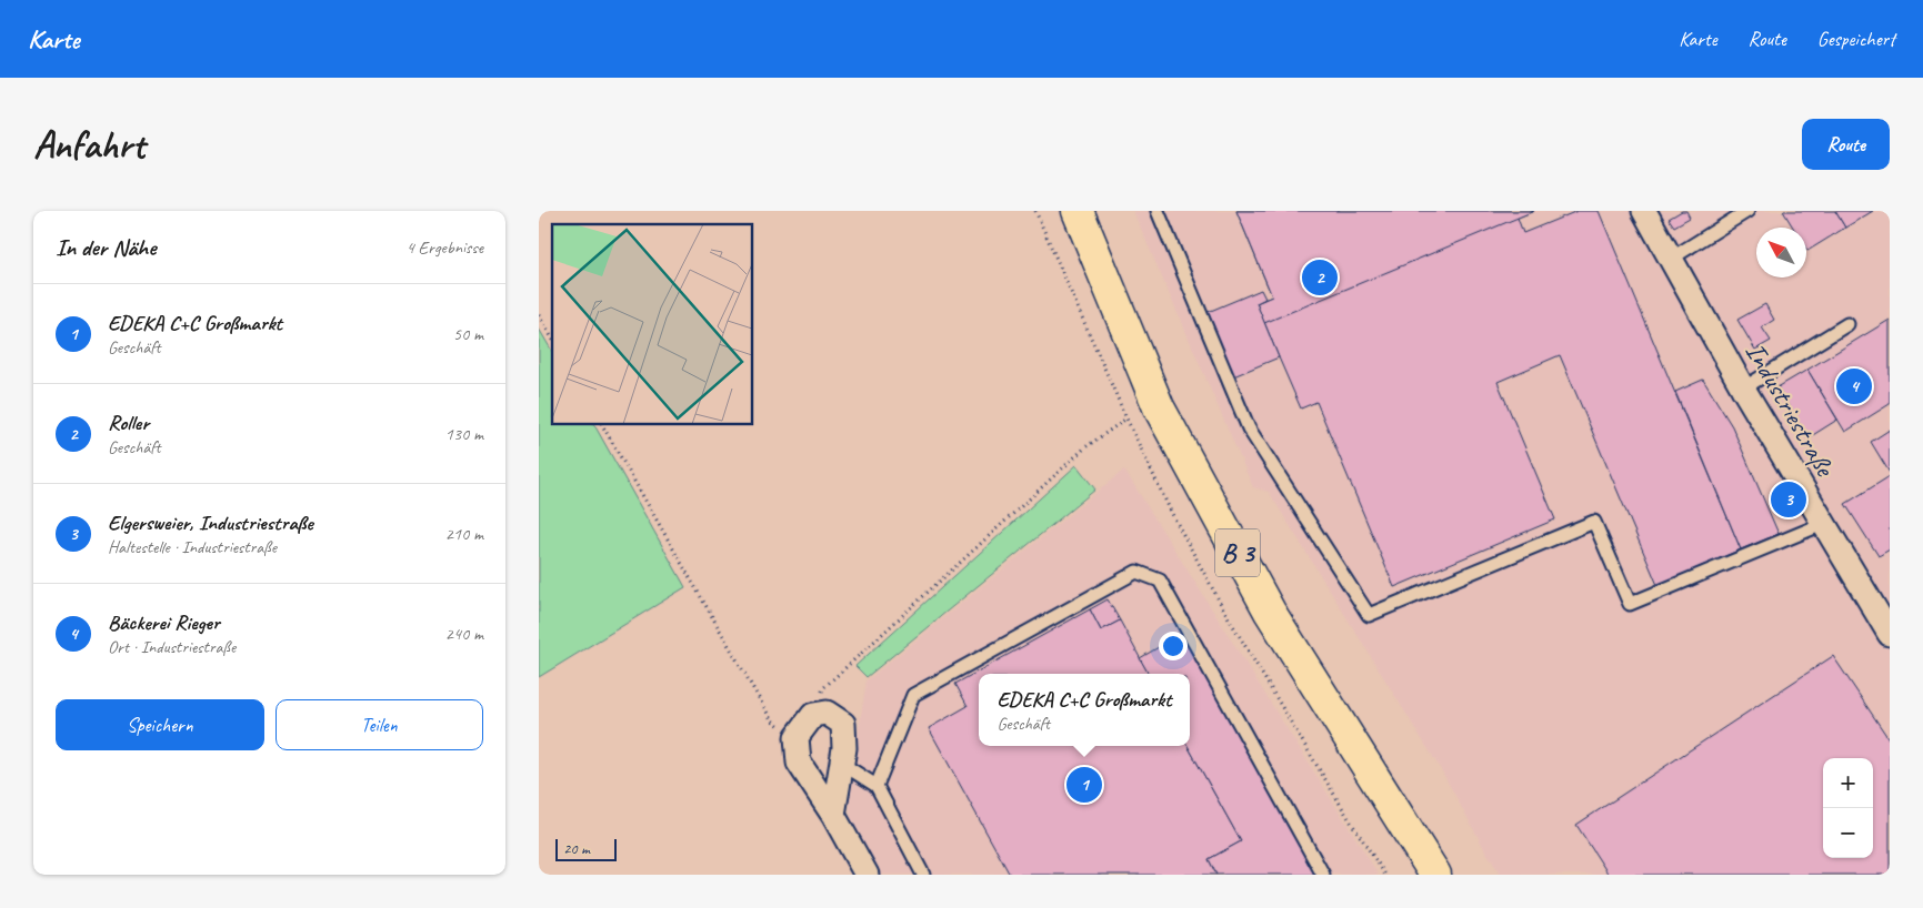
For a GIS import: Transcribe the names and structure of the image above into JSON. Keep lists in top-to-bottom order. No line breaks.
{"streets":{"main road":["B 3"],"street":["Industriestraße"]},"scale_bar":"20 m","north":"top left","page":{"header":"Karte","nav":["Karte","Route","Gespeichert"],"buttons":["Route",["Speichern","Teilen"]],"title":"Anfahrt","heading":["In der Nähe","4 Ergebnisse"],"pins":["2","4","3","1"],"list":[{"mark":"1","name":"EDEKA C+C Großmarkt","note":"Geschäft","value":"50 m"},{"mark":"2","name":"Roller","note":"Geschäft","value":"130 m"},{"mark":"3","name":"Elgersweier, Industriestraße","note":"Haltestelle · Industriestraße","value":"210 m"},{"mark":"4","name":"Bäckerei Rieger","note":"Ort · Industriestraße","value":"240 m"}],"popup":["EDEKA C+C Großmarkt","Geschäft"],"map_buttons":["+","−"],"scale":"20 m"}}
